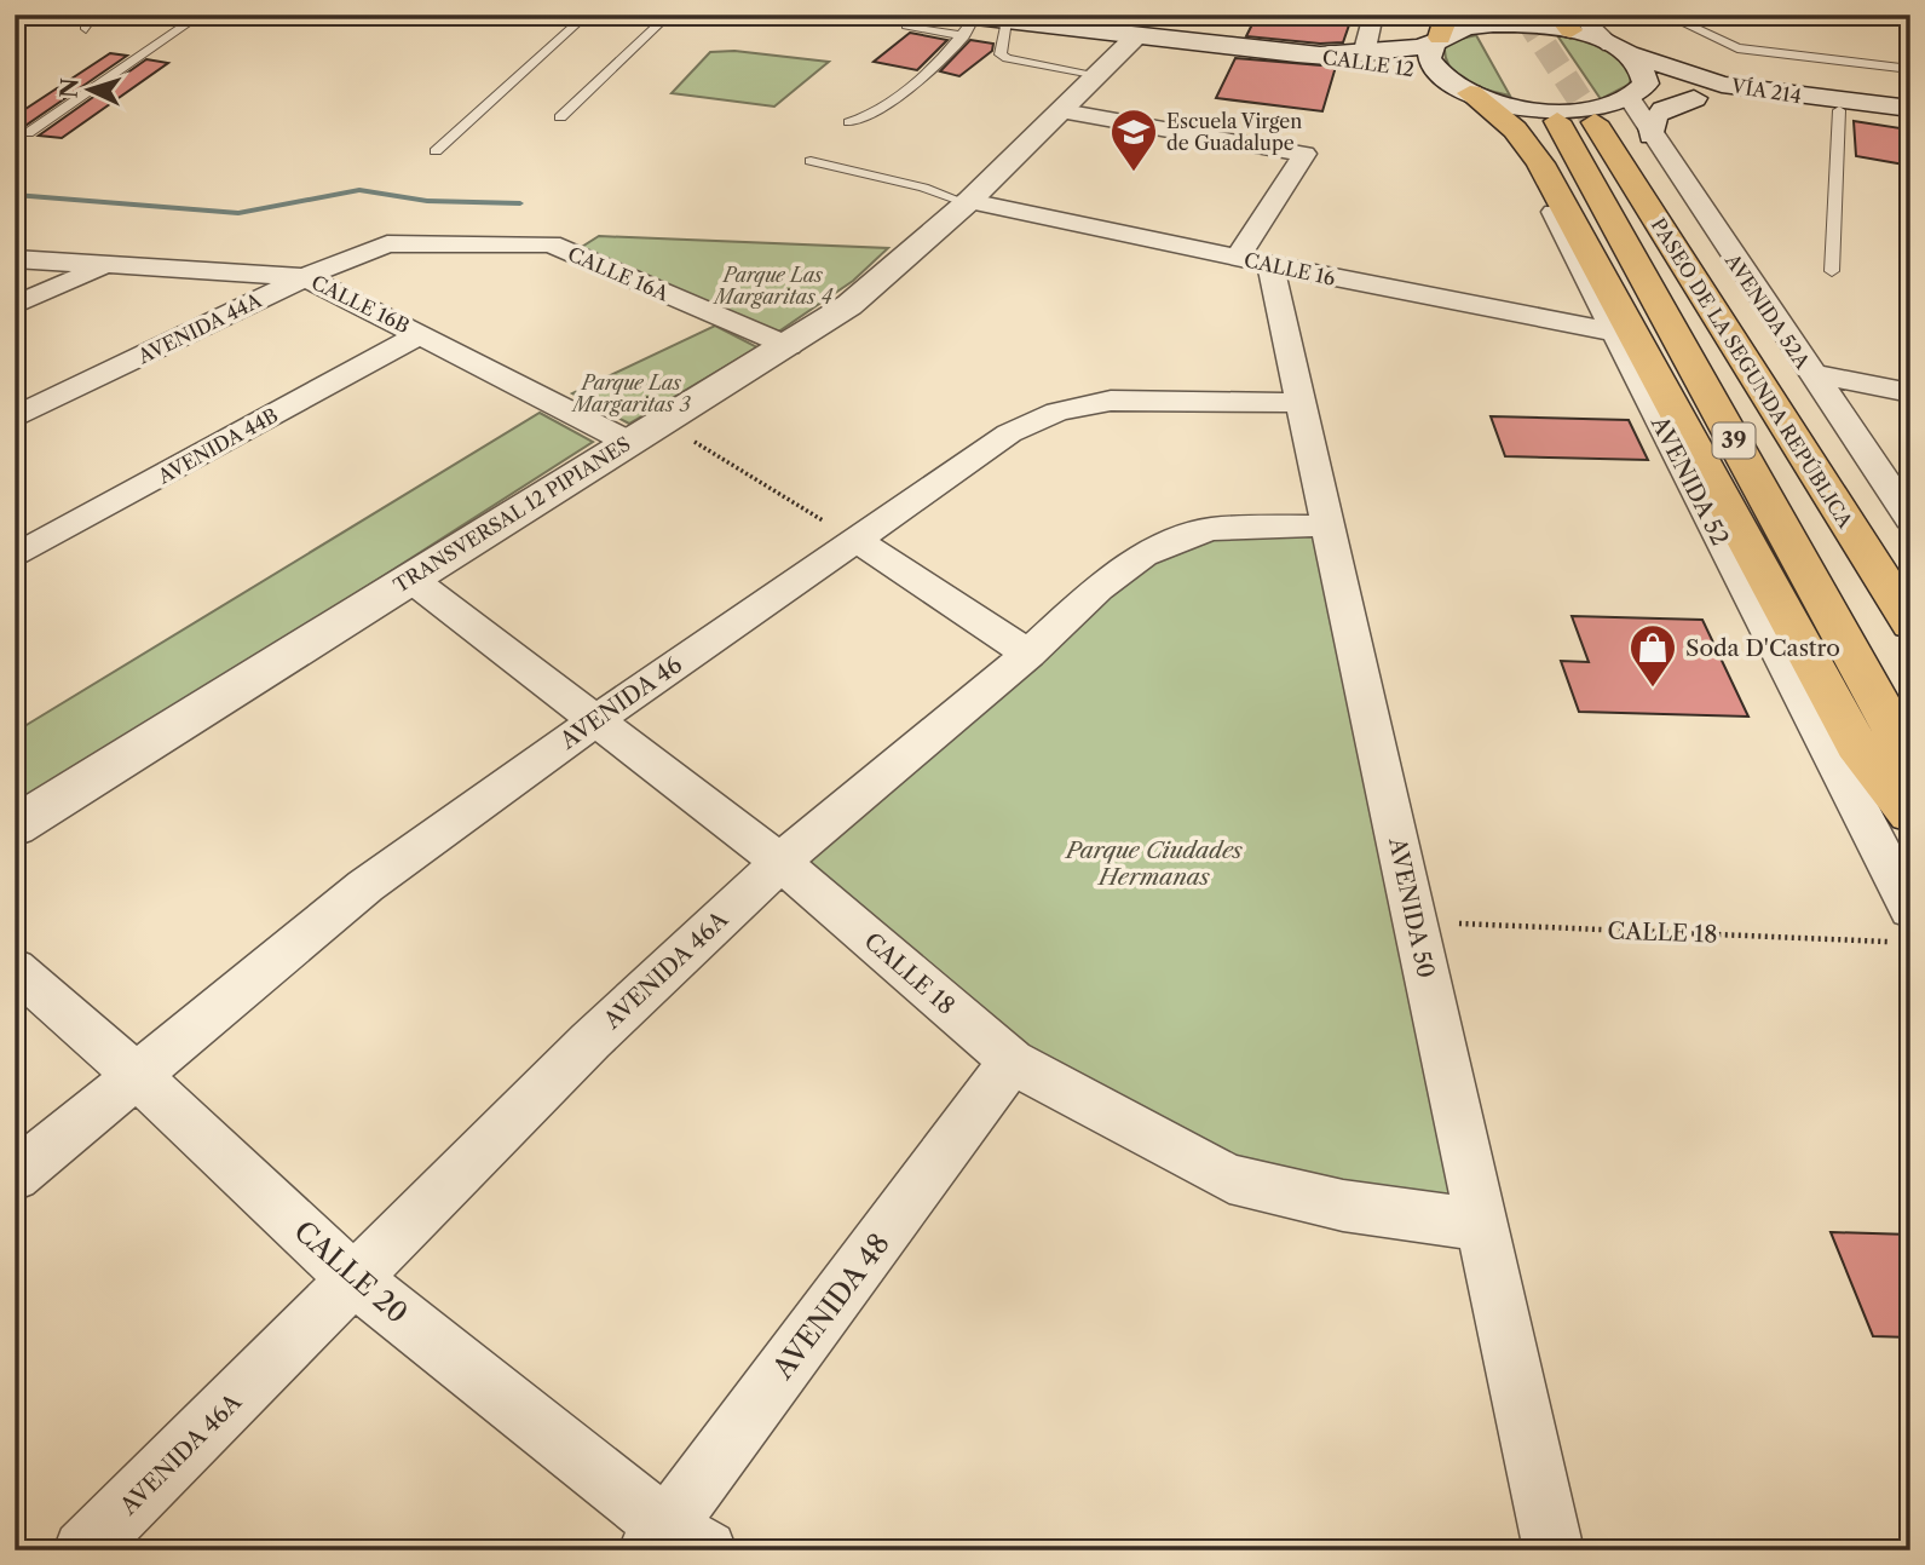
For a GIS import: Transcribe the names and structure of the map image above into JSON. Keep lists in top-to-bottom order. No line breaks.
{"streets":{"highway":["PASEO DE LA SEGUNDA REPÚBLICA","39"],"main road":["CALLE 12","VÍA 214","TRANSVERSAL 12 PIPIANES"],"street":["CALLE 16","CALLE 16A","CALLE 16B","AVENIDA 52A","AVENIDA 44A","AVENIDA 44B","AVENIDA 52","AVENIDA 46","AVENIDA 50","CALLE 18","AVENIDA 46A","CALLE 20","AVENIDA 48"]},"crossings":[["CALLE 12","VÍA 214"],["CALLE 12","AVENIDA 52A"],["CALLE 12","PASEO DE LA SEGUNDA REPÚBLICA"],["CALLE 12","AVENIDA 52"],["CALLE 12","TRANSVERSAL 12 PIPIANES"],["VÍA 214","AVENIDA 52A"],["VÍA 214","PASEO DE LA SEGUNDA REPÚBLICA"],["CALLE 16","AVENIDA 52"],["CALLE 16","TRANSVERSAL 12 PIPIANES"],["CALLE 16","AVENIDA 50"],["CALLE 16A","AVENIDA 44A"],["CALLE 16A","TRANSVERSAL 12 PIPIANES"],["CALLE 16B","AVENIDA 44A"],["CALLE 16B","AVENIDA 44B"],["CALLE 16B","TRANSVERSAL 12 PIPIANES"],["AVENIDA 52A","PASEO DE LA SEGUNDA REPÚBLICA"],["TRANSVERSAL 12 PIPIANES","CALLE 18"],["AVENIDA 46","AVENIDA 50"],["AVENIDA 46","CALLE 18"],["AVENIDA 46","CALLE 20"],["AVENIDA 50","CALLE 18"],["AVENIDA 50","AVENIDA 46A"],["CALLE 18","AVENIDA 46A"],["CALLE 18","AVENIDA 48"],["AVENIDA 46A","CALLE 20"],["CALLE 20","AVENIDA 48"]],"parks":["Parque Las Margaritas 4","Parque Las Margaritas 3","Parque Ciudades Hermanas"],"places":{"school or university":["Escuela Virgen de Guadalupe"],"shop":["Soda D'Castro"]},"north":"left"}
